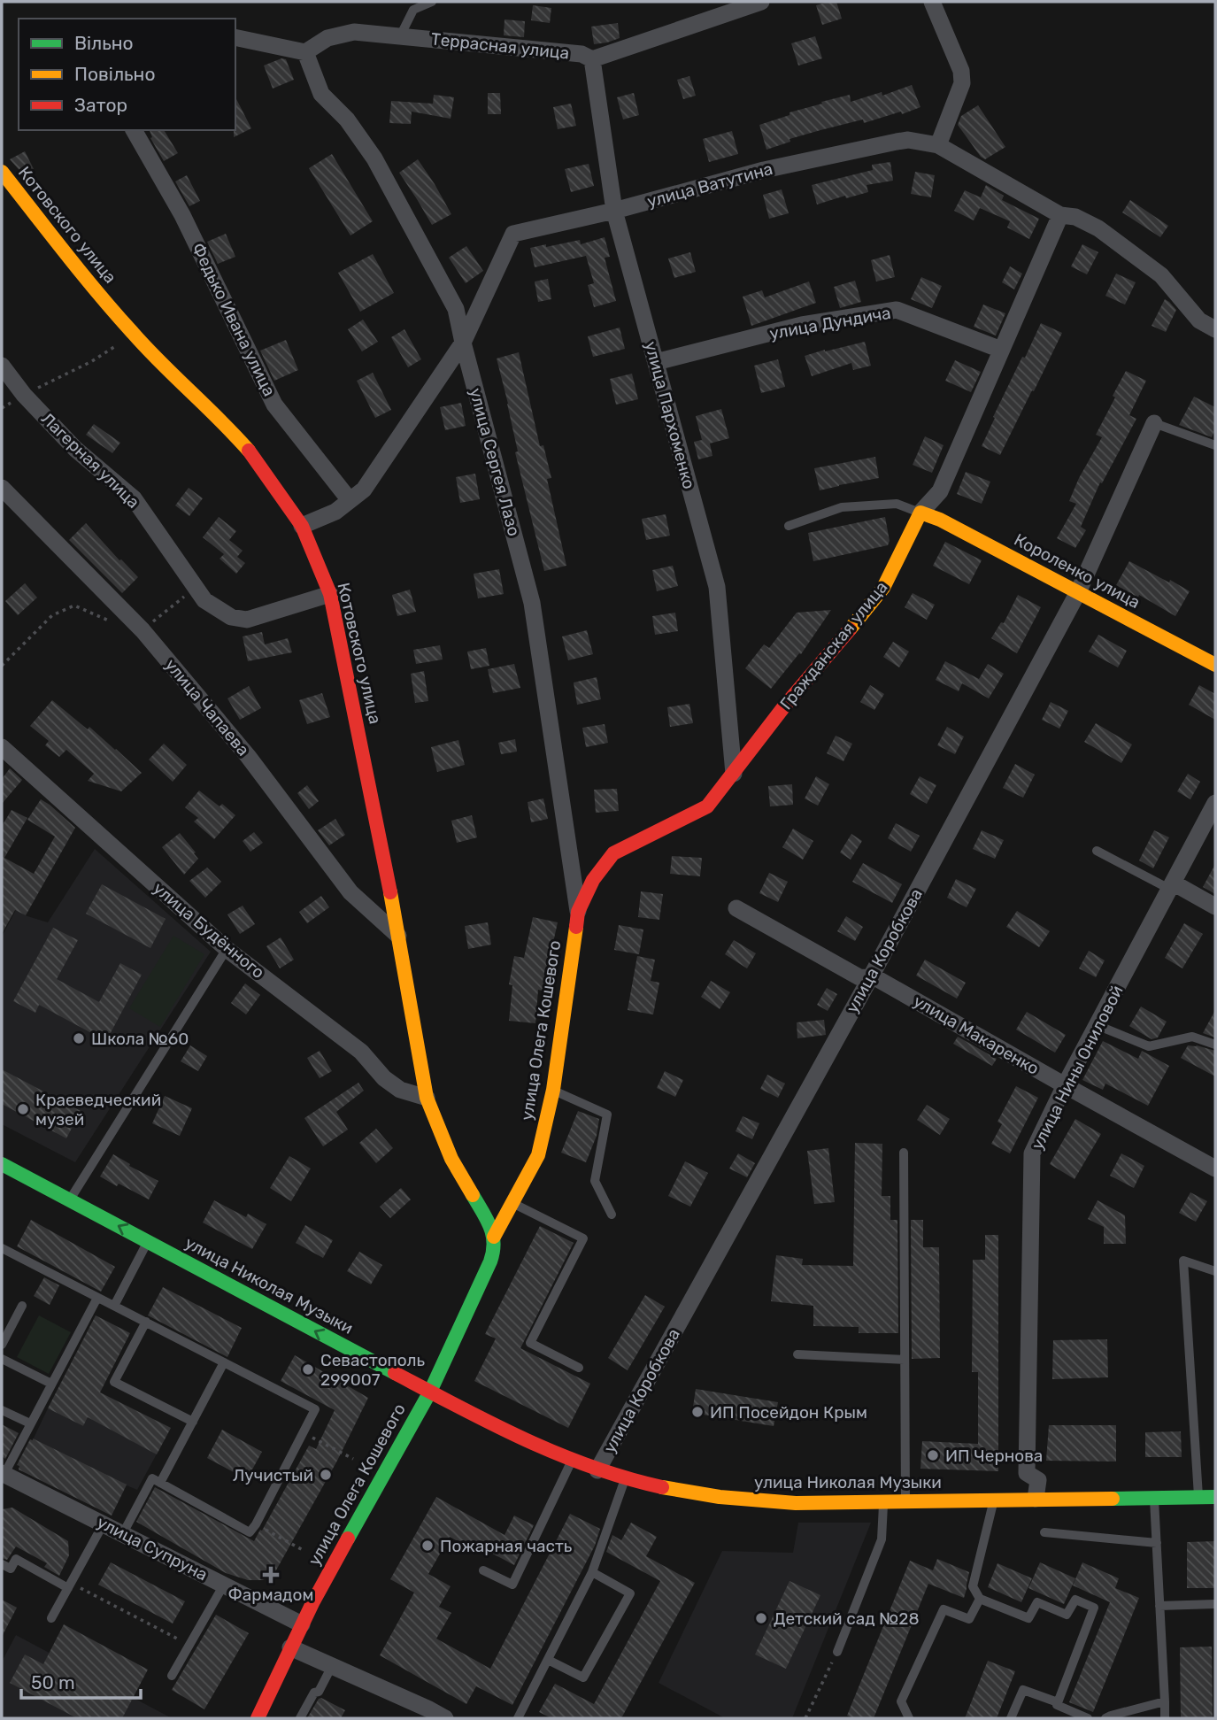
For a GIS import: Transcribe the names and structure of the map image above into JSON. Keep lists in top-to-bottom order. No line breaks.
{"streets":{"main road":["Котовского улица","Короленко улица","Гражданская улица","улица Олега Кошевого","улица Николая Музыки"],"street":["Террасная улица","улица Ватутина","Федько Ивана улица","улица Дундича","улица Пархоменко","Лагерная улица","улица Сергея Лазо","улица Чапаева","улица Будённого","улица Коробкова","улица Макаренко","улица Нины Ониловой","улица Супруна"]},"crossings":[["Террасная улица","улица Пархоменко"],["Террасная улица","улица Сергея Лазо"],["улица Ватутина","Котовского улица"],["улица Ватутина","Федько Ивана улица"],["улица Ватутина","улица Пархоменко"],["улица Ватутина","улица Сергея Лазо"],["улица Ватутина","Гражданская улица"],["Котовского улица","Лагерная улица"],["Котовского улица","улица Чапаева"],["Котовского улица","улица Будённого"],["Котовского улица","улица Олега Кошевого"],["улица Дундича","улица Пархоменко"],["улица Дундича","Гражданская улица"],["улица Пархоменко","Гражданская улица"],["улица Сергея Лазо","Гражданская улица"],["улица Сергея Лазо","улица Олега Кошевого"],["Короленко улица","Гражданская улица"],["Короленко улица","улица Коробкова"],["Гражданская улица","улица Олега Кошевого"],["улица Коробкова","улица Макаренко"],["улица Коробкова","улица Николая Музыки"],["улица Олега Кошевого","улица Николая Музыки"],["улица Олега Кошевого","улица Супруна"],["улица Макаренко","улица Нины Ониловой"],["улица Нины Ониловой","улица Николая Музыки"]],"places":{"other":["Школа №60","Краеведческий музей","Севастополь 299007","ИП Посейдон Крым","ИП Чернова","Лучистый","Пожарная часть","Детский сад №28"],"health":["Фармадом"]},"legend":["Вільно","Повільно","Затор"],"scale_bar":"50 m"}
